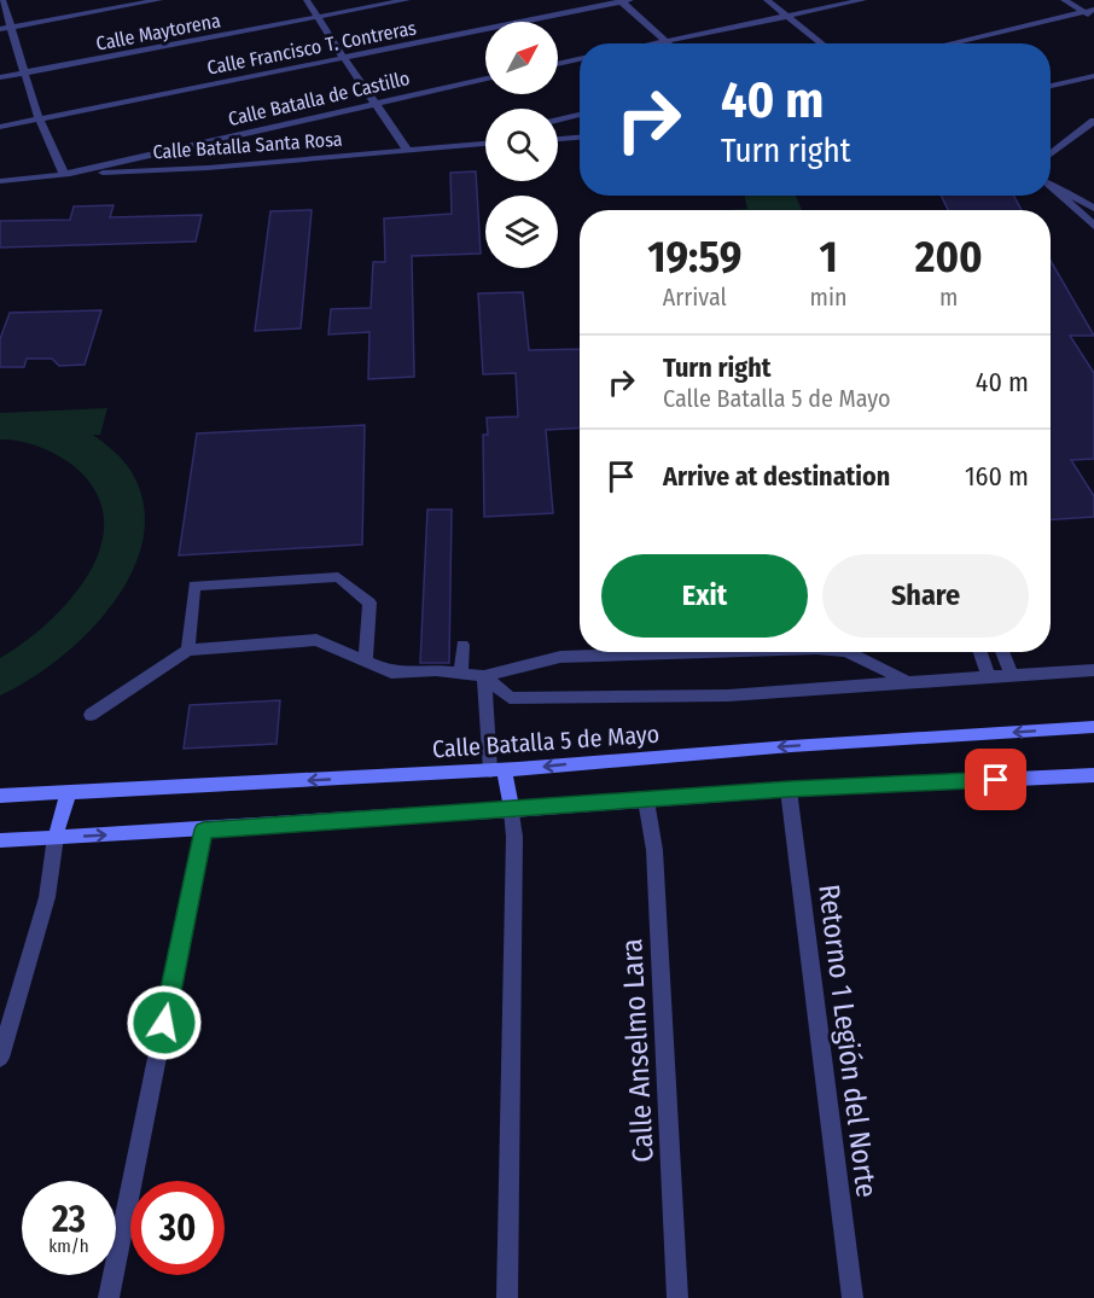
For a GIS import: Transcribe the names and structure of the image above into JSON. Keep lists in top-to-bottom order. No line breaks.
{"streets":{"street":["Calle Maytorena","Calle Francisco T. Contreras","Calle Batalla de Castillo","Calle Batalla Santa Rosa","Calle Batalla 5 de Mayo","Retorno 1 Legión del Norte","Calle Anselmo Lara"]},"crossings":[["Calle Batalla de Castillo","Calle Batalla Santa Rosa"]],"north":"top right","page":{"turn":["40 m","Turn right"],"eta":["19:59","Arrival","1","min","200","m"],"list":[{"name":"Turn right","note":"Calle Batalla 5 de Mayo","value":"40 m"},{"name":"Arrive at destination","value":"160 m"}],"buttons":["Exit","Share"],"speed":"23 km/h","limit":"30"}}
